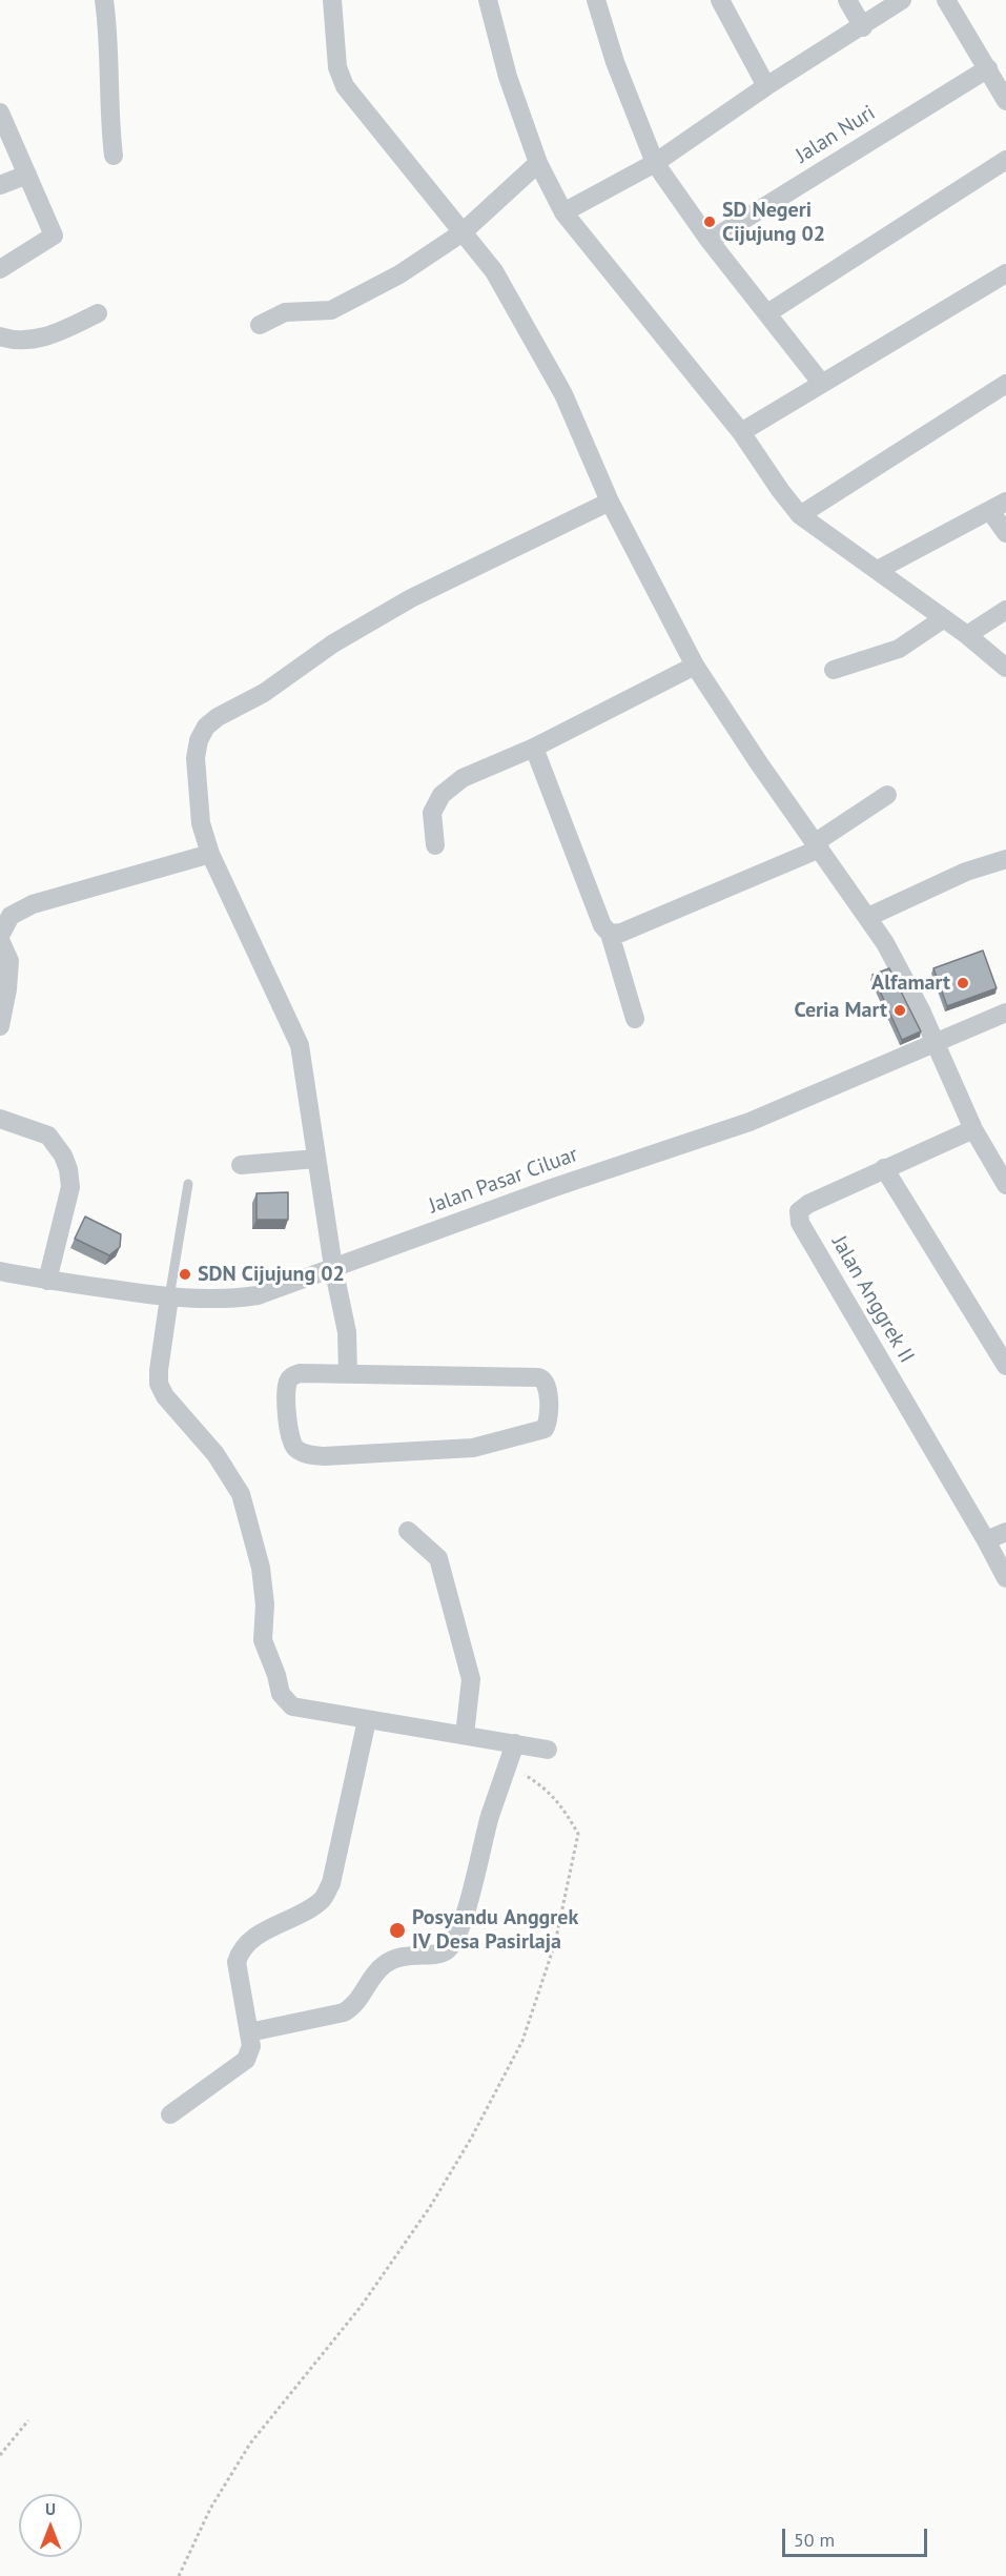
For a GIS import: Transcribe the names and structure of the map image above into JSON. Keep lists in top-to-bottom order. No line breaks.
{"streets":{"street":["Jalan Nuri","Jalan Pasar Ciluar","Jalan Anggrek II"]},"places":["SD Negeri Cijujung 02","Alfamart","Ceria Mart","SDN Cijujung 02","Posyandu Anggrek IV Desa Pasirlaja"],"scale_bar":"50 m","north":"top"}
